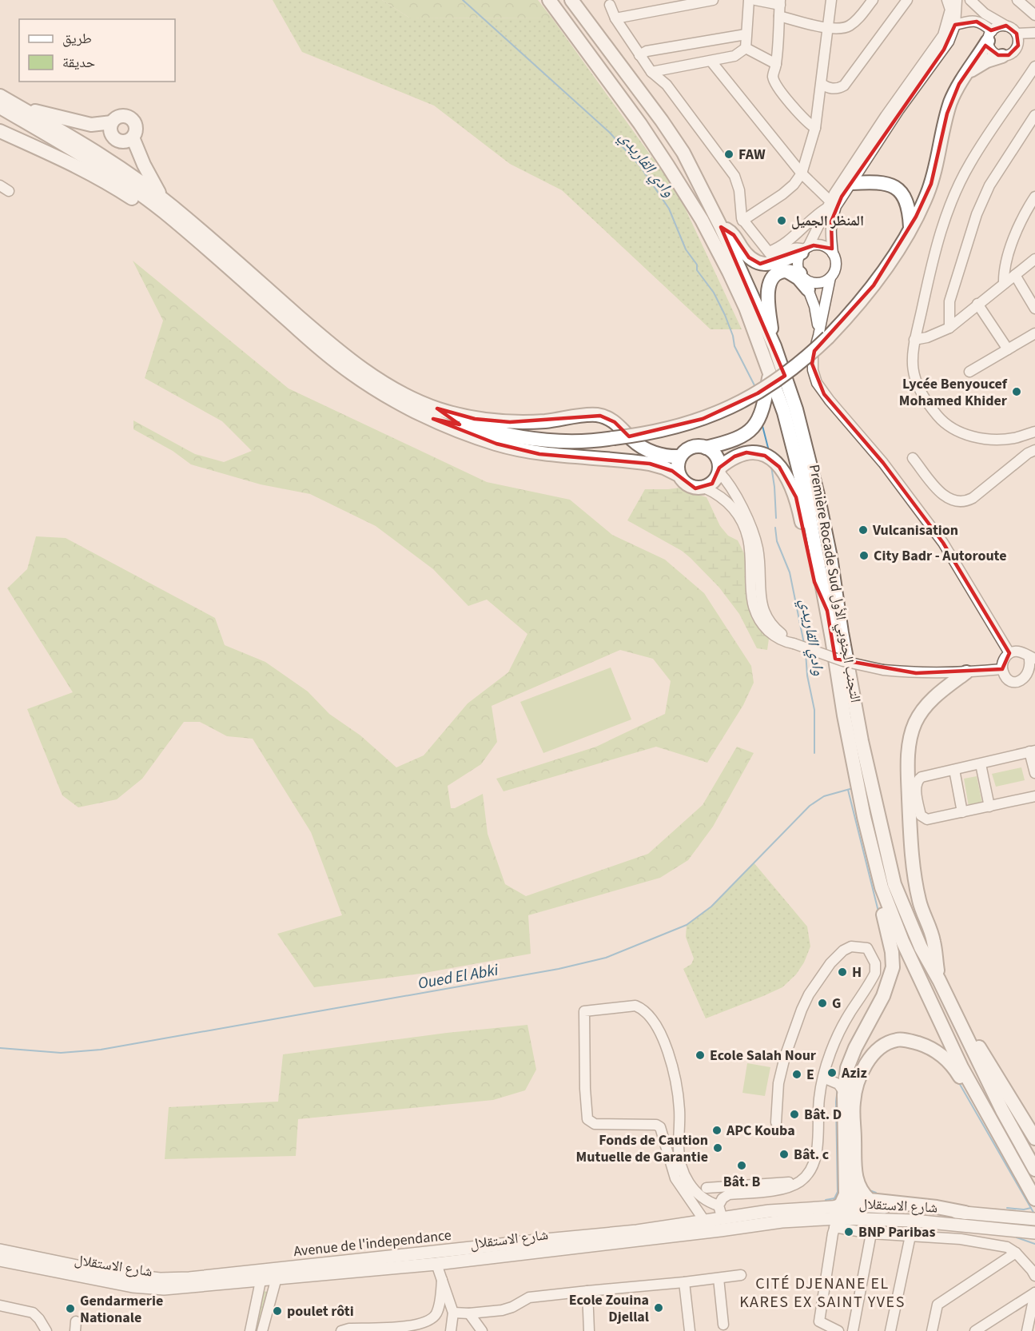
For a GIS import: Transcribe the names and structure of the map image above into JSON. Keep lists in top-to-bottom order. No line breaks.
{"streets":{"highway":["Première Rocade Sud التجنب الجنوبي الأول"],"main road":["شارع الاستقلال","Avenue de l'independance"]},"crossings":[["شارع الاستقلال","Avenue de l'independance"]],"districts":["CITÉ DJENANE EL KARES EX SAINT YVES"],"water":["وادي القاريدي","Oued El Abki"],"places":["FAW","المنظر الجميل","Lycée Benyoucef Mohamed Khider","Vulcanisation","City Badr - Autoroute","H","G","Ecole Salah Nour","Aziz","E","Bât. D","APC Kouba","Fonds de Caution Mutuelle de Garantie","Bât. c","Bât. B","BNP Paribas","Ecole Zouina Djellal","Gendarmerie Nationale","poulet rôti"],"legend":["طريق","حديقة"]}
